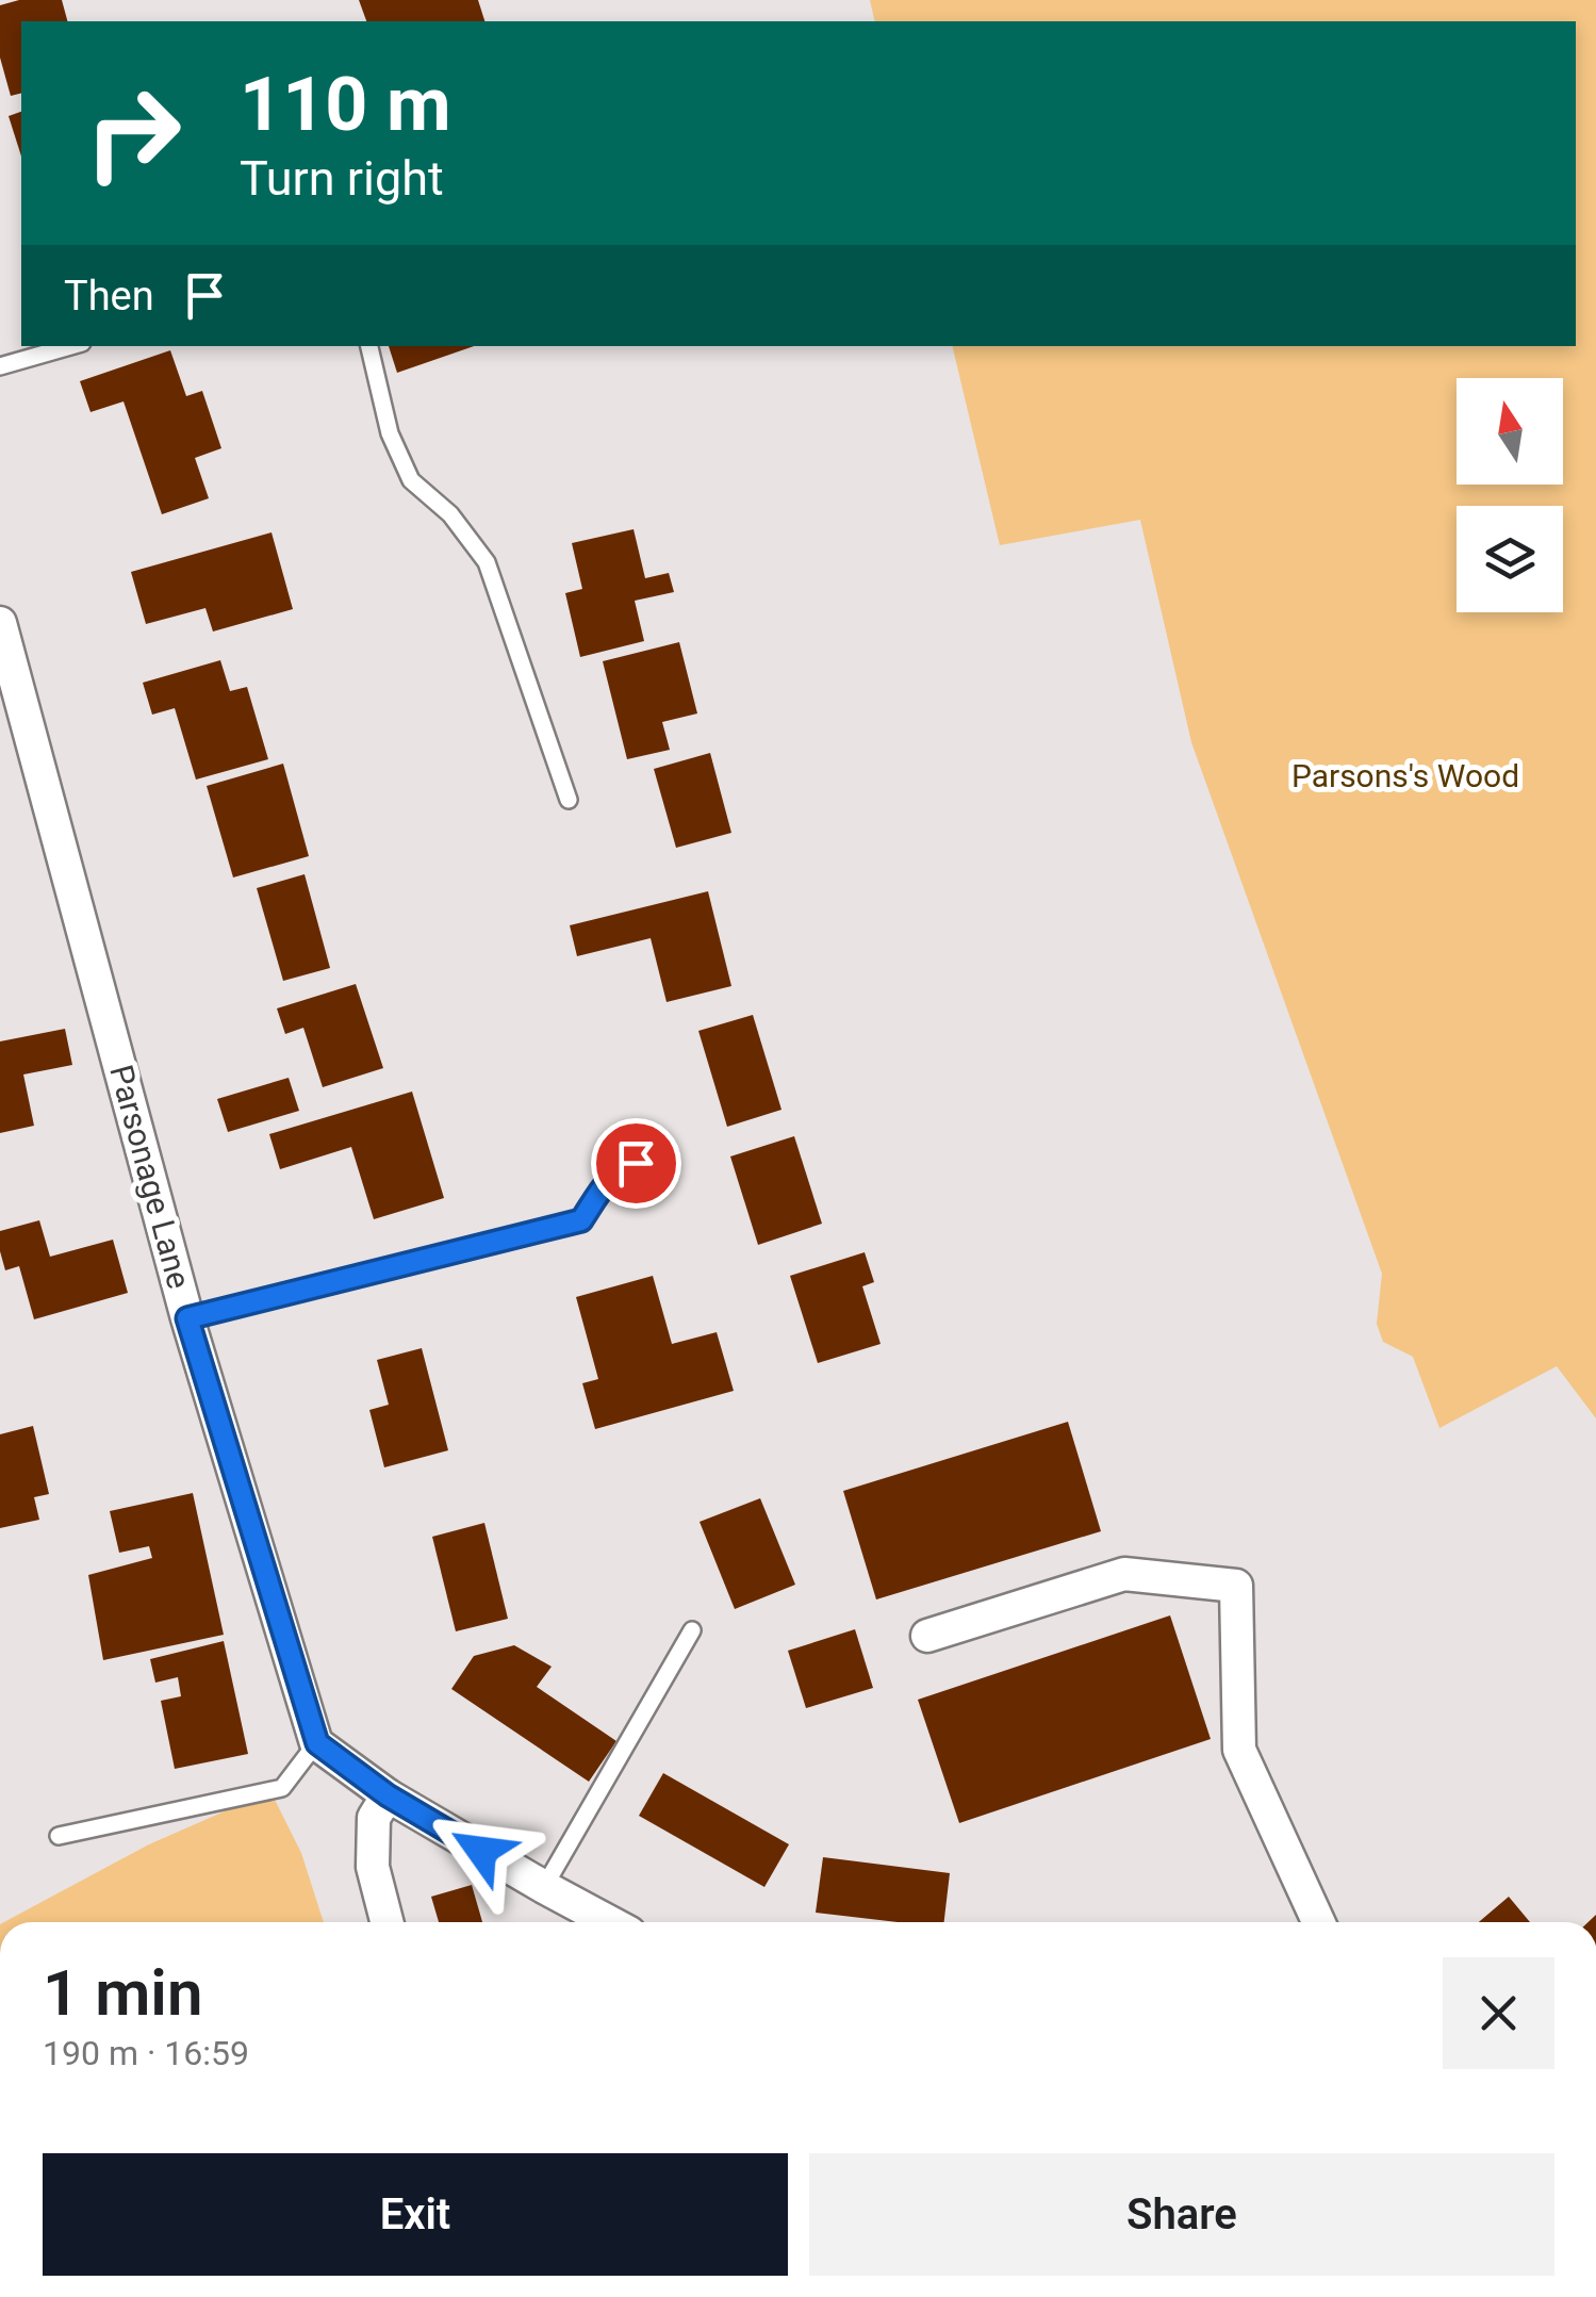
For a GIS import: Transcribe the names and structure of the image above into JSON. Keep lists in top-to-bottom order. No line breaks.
{"streets":{"street":["Parsonage Lane"]},"parks":["Parsons's Wood"],"north":"top","page":{"turn":["110 m","Turn right"],"then":"Then","heading":["1 min","190 m · 16:59"],"buttons":["Exit","Share"]}}
